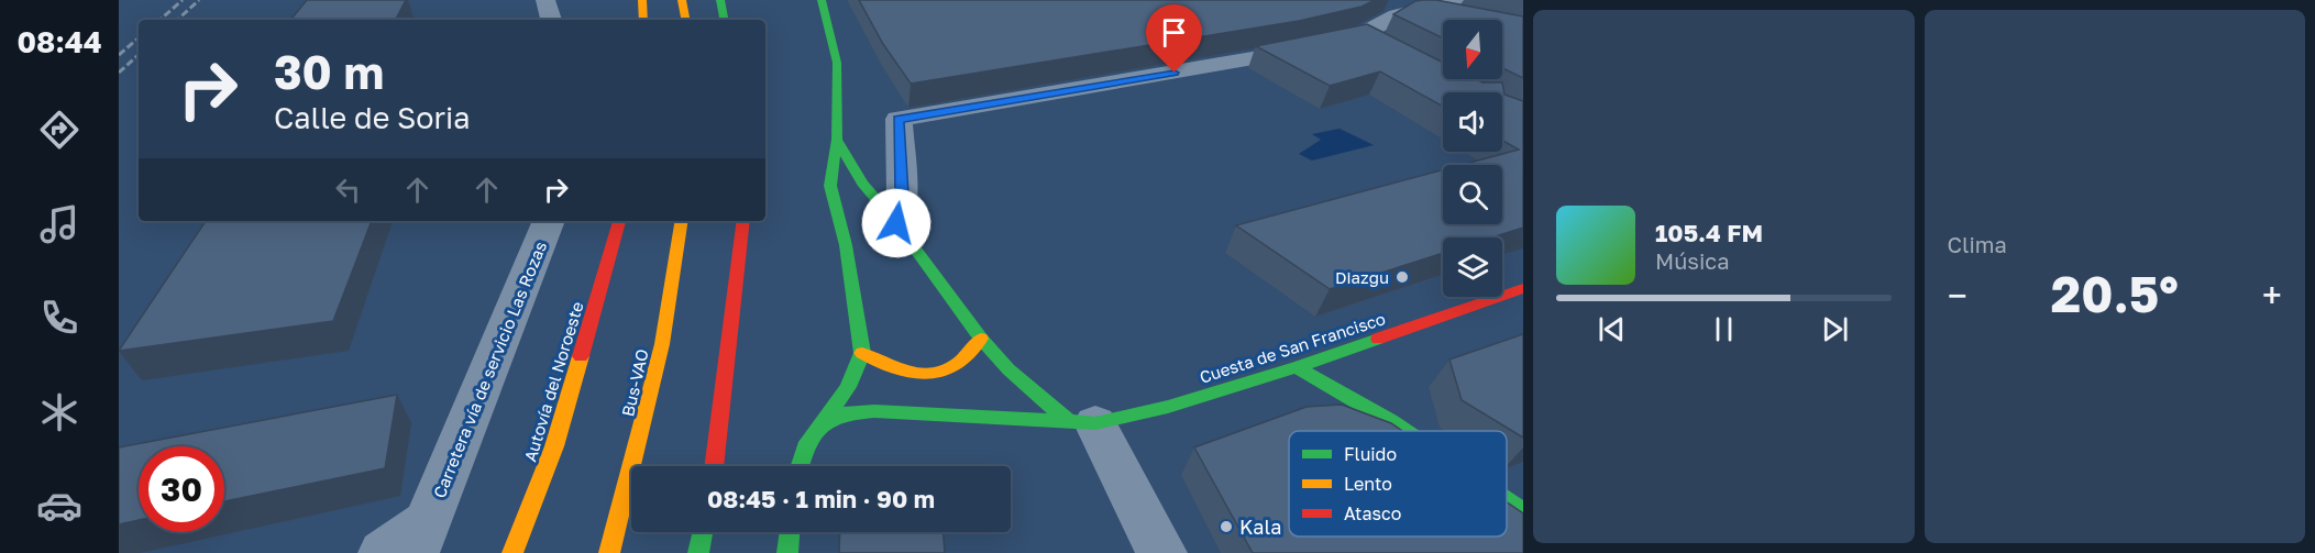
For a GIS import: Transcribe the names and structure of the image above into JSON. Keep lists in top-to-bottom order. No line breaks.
{"streets":{"main road":["Cuesta de San Francisco","Autovía del Noroeste","Bus-VAO"],"street":["Carretera vía de servicio Las Rozas"]},"places":["Diazgu","Kala"],"legend":["Fluido","Lento","Atasco"],"north":"bottom","page":{"tabs":"08:44","tile":"Clima","turn":["30 m","Calle de Soria"],"song":["105.4 FM","Música"],"heat":["−","20.5°","+"],"limit":"30","trip":"08:45 · 1 min · 90 m"}}
